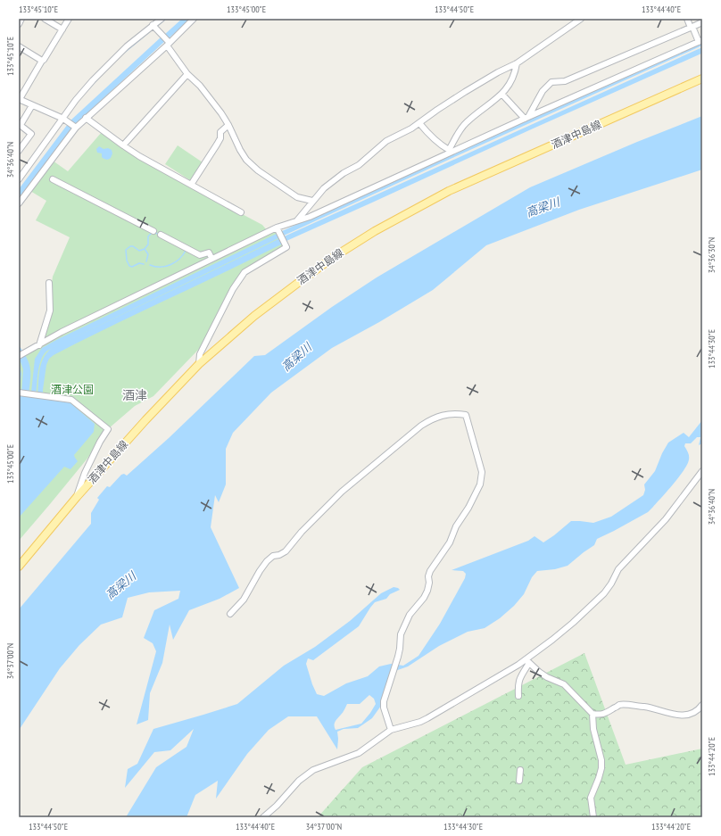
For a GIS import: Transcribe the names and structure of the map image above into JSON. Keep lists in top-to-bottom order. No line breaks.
{"streets":{"main road":["酒津中島線"]},"districts":["酒津"],"water":["高梁川"],"parks":["酒津公園"],"coordinates":["133°45'10\"E","133°45'00\"E","133°44'50\"E","133°44'40\"E","34°36'40\"N","34°36'30\"N","133°44'30\"E","34°37'00\"N","133°44'20\"E"]}
